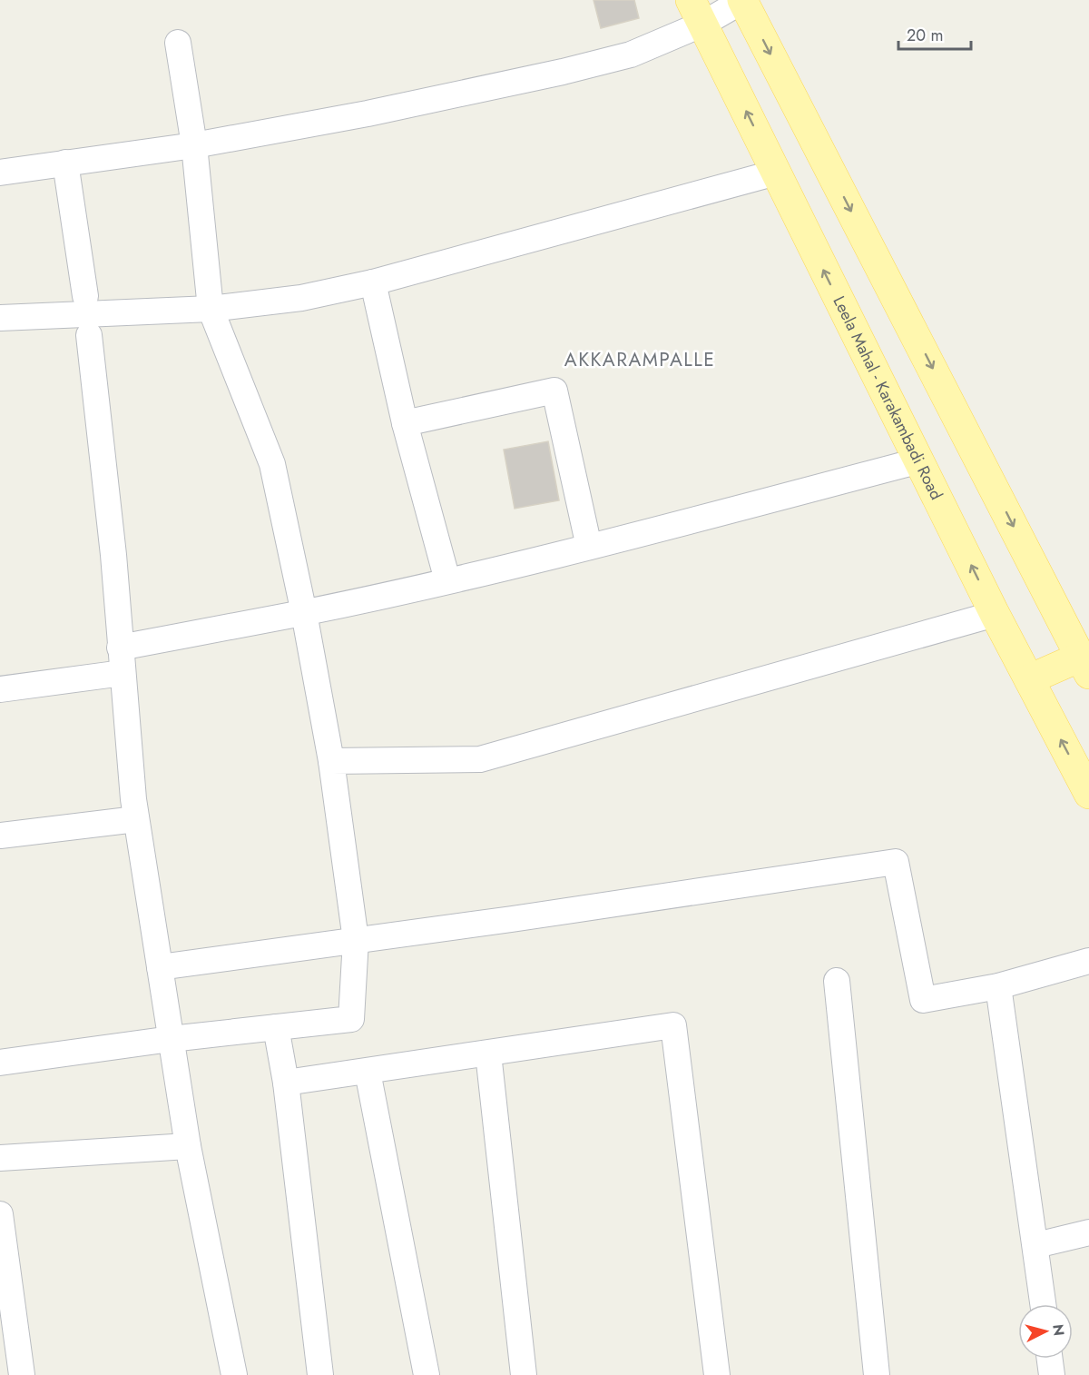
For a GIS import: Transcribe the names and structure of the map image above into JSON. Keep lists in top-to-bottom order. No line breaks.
{"streets":{"main road":["Leela Mahal - Karakambadi Road"]},"districts":["AKKARAMPALLE"],"scale_bar":"20 m","north":"right"}
